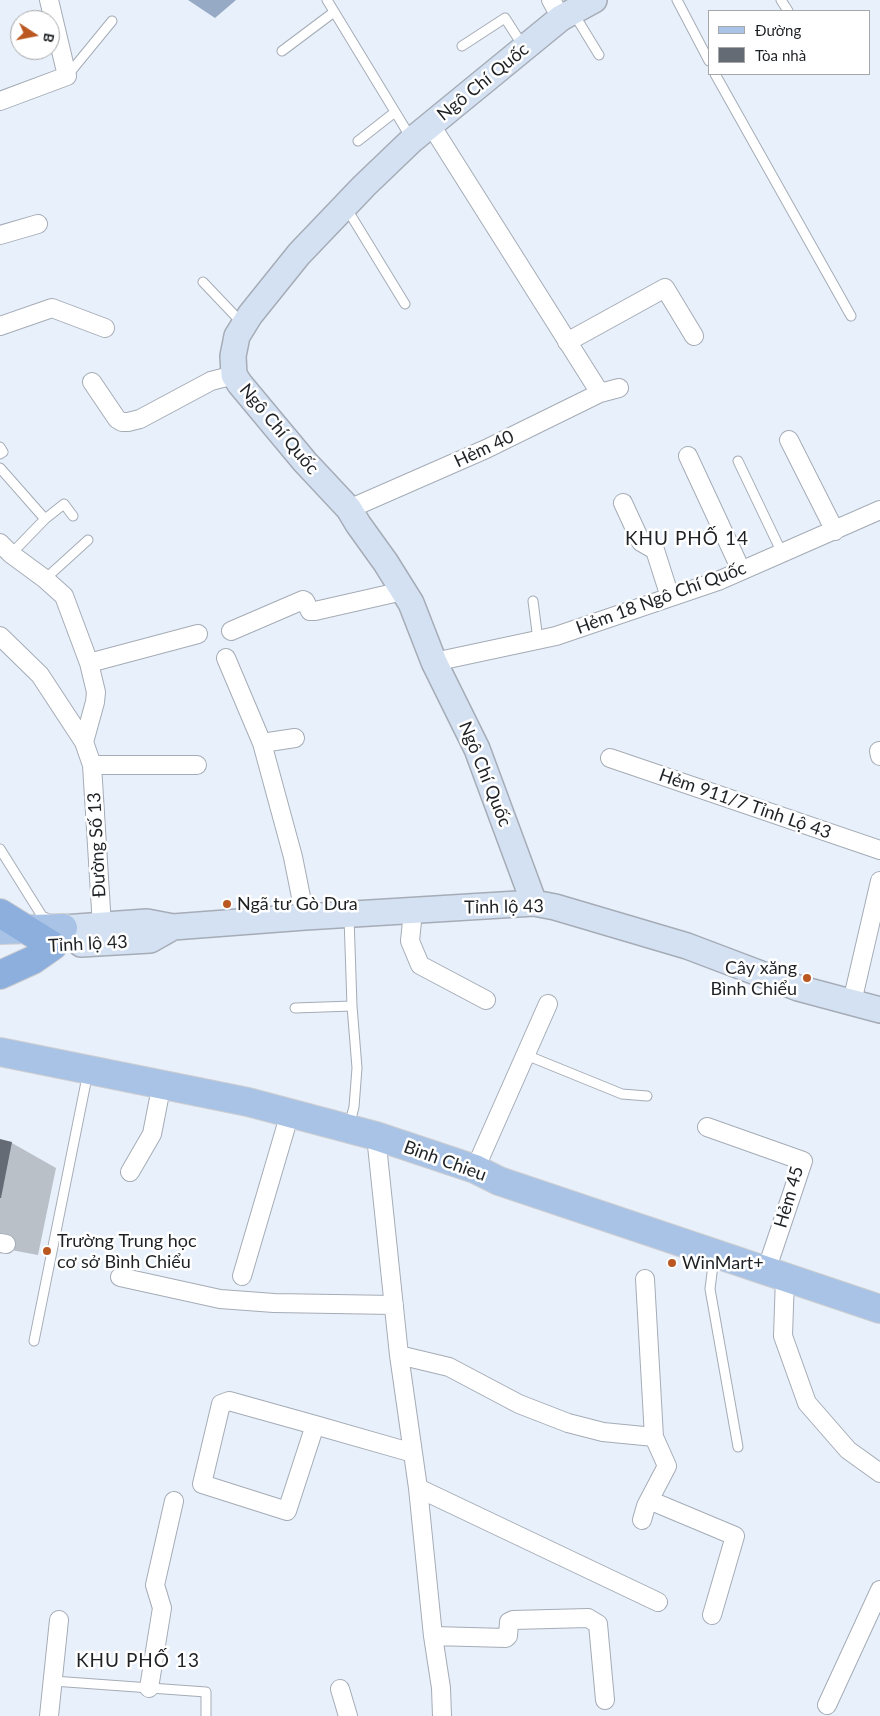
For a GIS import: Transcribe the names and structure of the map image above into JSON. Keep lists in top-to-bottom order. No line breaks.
{"streets":{"main road":["Ngô Chí Quốc","Tỉnh lộ 43","Binh Chieu"],"street":["Hẻm 40","Hẻm 18 Ngô Chí Quốc","Hẻm 911/7 Tỉnh Lộ 43","Đường Số 13","Hẻm 45"]},"crossings":[["Ngô Chí Quốc","Hẻm 40"],["Ngô Chí Quốc","Hẻm 18 Ngô Chí Quốc"],["Ngô Chí Quốc","Tỉnh lộ 43"],["Đường Số 13","Tỉnh lộ 43"],["Binh Chieu","Hẻm 45"]],"districts":["KHU PHỐ 14","KHU PHỐ 13"],"places":["Ngã tư Gò Dưa","Cây xăng Bình Chiểu","Trường Trung học cơ sở Bình Chiểu","WinMart+"],"legend":["Đường","Tòa nhà"],"north":"right"}
